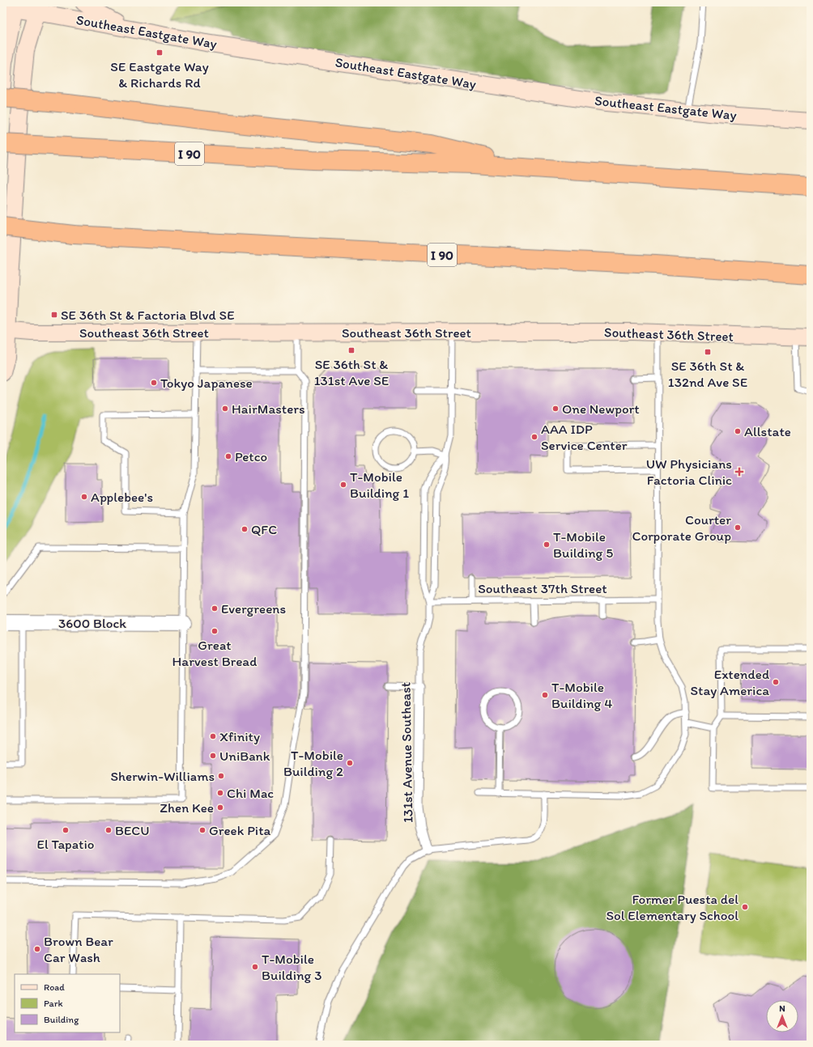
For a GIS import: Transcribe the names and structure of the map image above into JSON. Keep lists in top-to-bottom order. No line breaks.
{"streets":{"highway":["I 90"],"main road":["Southeast Eastgate Way","Southeast 36th Street"],"street":["3600 Block","131st Avenue Southeast"],"lane":["Southeast 37th Street"]},"crossings":[["Southeast 36th Street","131st Avenue Southeast"],["Southeast 37th Street","131st Avenue Southeast"]],"places":{"transit":["SE Eastgate Way & Richards Rd","SE 36th St & Factoria Blvd SE","SE 36th St & 131st Ave SE","SE 36th St & 132nd Ave SE"],"other":["Tokyo Japanese","HairMasters","One Newport","Allstate","AAA IDP Service Center","Petco","T-Mobile Building 1","Applebee's","Courter Corporate Group","QFC","T-Mobile Building 5","Evergreens","Great Harvest Bread","Extended Stay America","T-Mobile Building 4","Xfinity","UniBank","T-Mobile Building 2","Sherwin-Williams","Chi Mac","Zhen Kee","El Tapatio","BECU","Greek Pita","Former Puesta del Sol Elementary School","Brown Bear Car Wash","T-Mobile Building 3"],"health":["UW Physicians Factoria Clinic"]},"legend":["Road","Park","Building"],"north":"top"}
